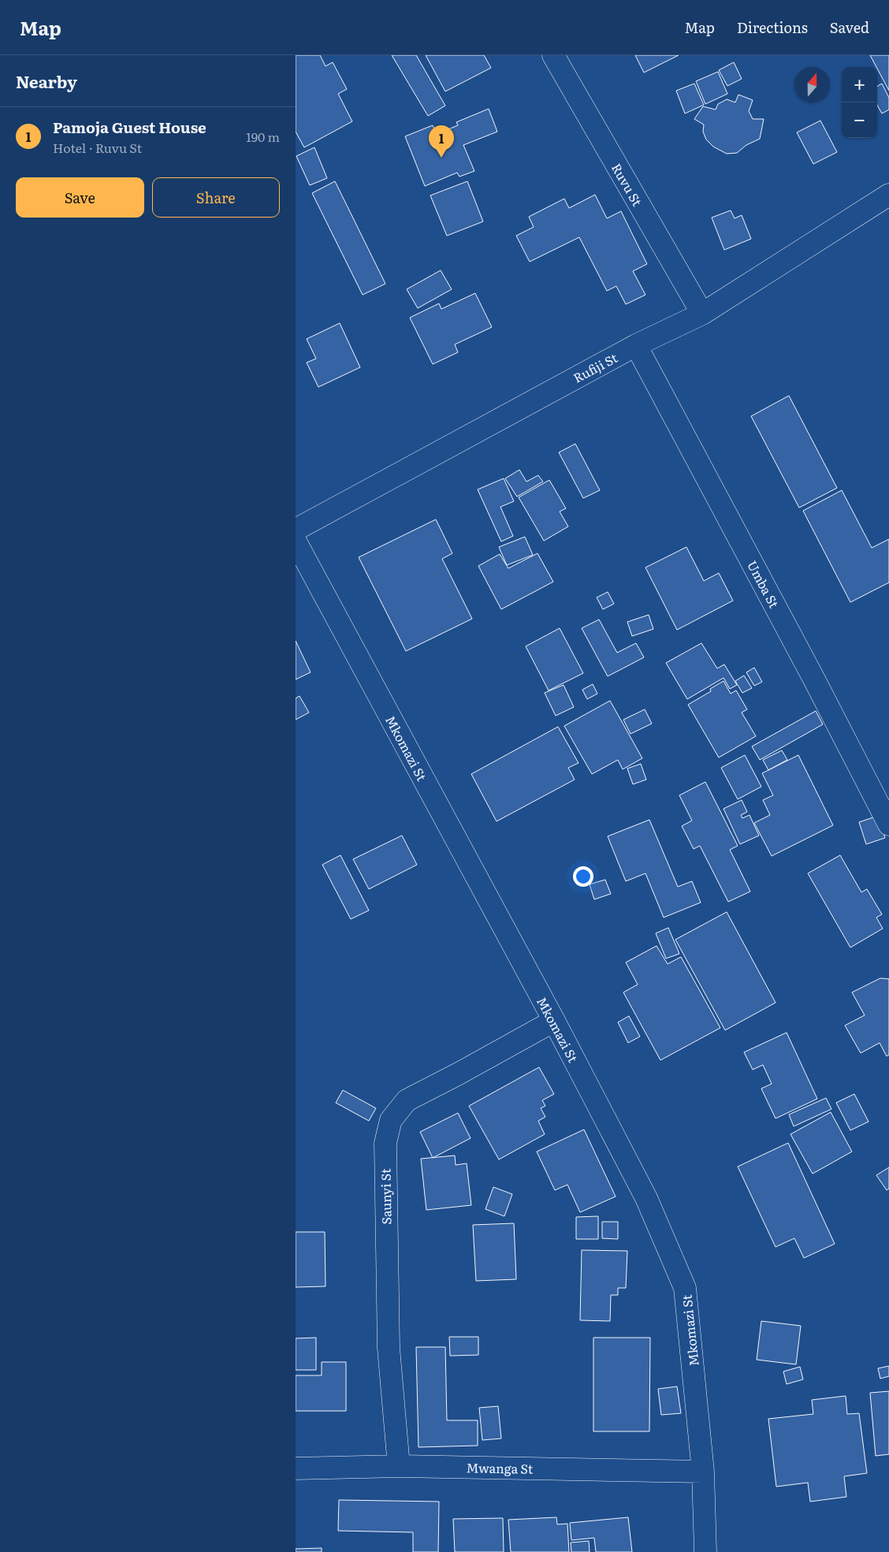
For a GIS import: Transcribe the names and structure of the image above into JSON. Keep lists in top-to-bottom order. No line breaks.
{"streets":{"street":["Ruvu St","Rufiji St","Umba St","Mkomazi St","Saunyi St","Mwanga St"]},"crossings":[["Ruvu St","Rufiji St"],["Rufiji St","Umba St"],["Mkomazi St","Saunyi St"],["Mkomazi St","Mwanga St"],["Saunyi St","Mwanga St"]],"north":"top","page":{"header":"Map","nav":["Map","Directions","Saved"],"heading":"Nearby","map_buttons":["+","−"],"list":[{"mark":"1","name":"Pamoja Guest House","note":"Hotel · Ruvu St","value":"190 m"}],"pins":"1","buttons":["Save","Share"]}}
